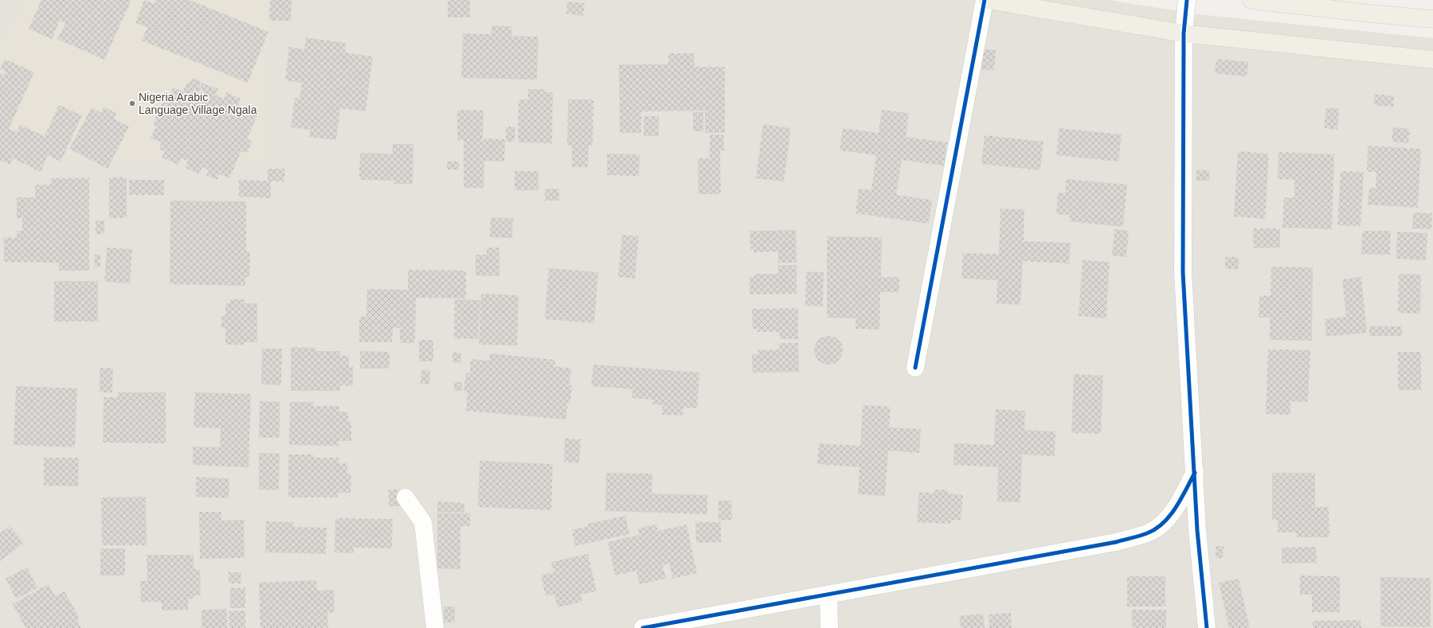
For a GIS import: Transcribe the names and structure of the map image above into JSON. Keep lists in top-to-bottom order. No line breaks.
{"places":["Nigeria Arabic Language Village Ngala"]}
